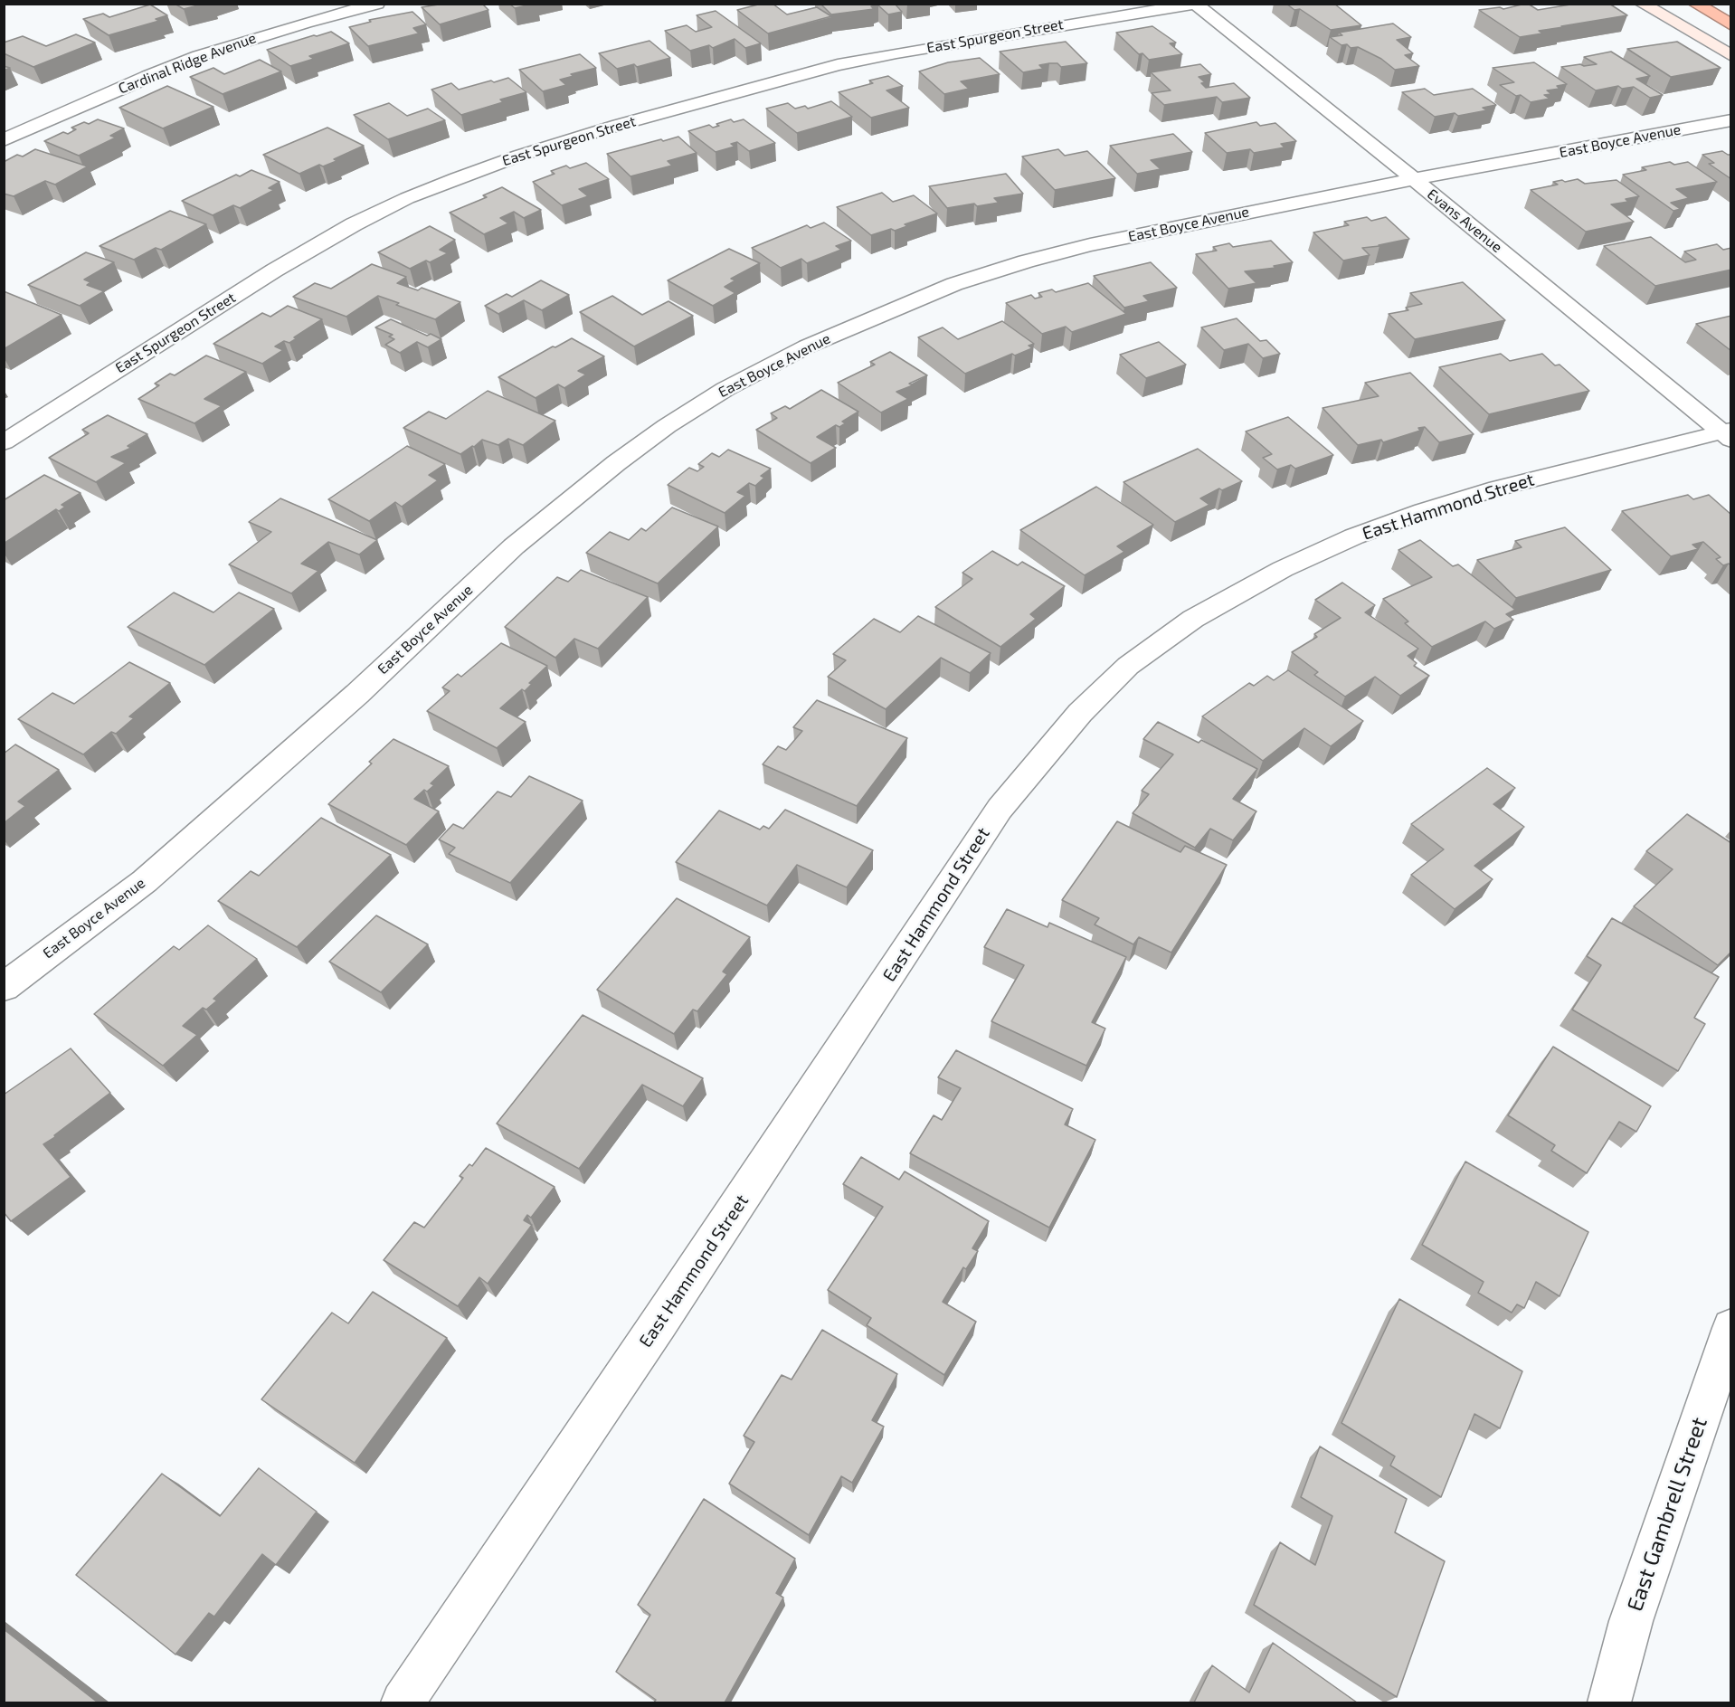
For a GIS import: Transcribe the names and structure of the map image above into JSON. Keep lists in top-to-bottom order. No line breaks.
{"streets":{"street":["East Spurgeon Street","Cardinal Ridge Avenue","East Boyce Avenue","Evans Avenue","East Hammond Street","East Gambrell Street"]},"crossings":[["East Spurgeon Street","Evans Avenue"],["East Boyce Avenue","Evans Avenue"],["Evans Avenue","East Hammond Street"]]}
